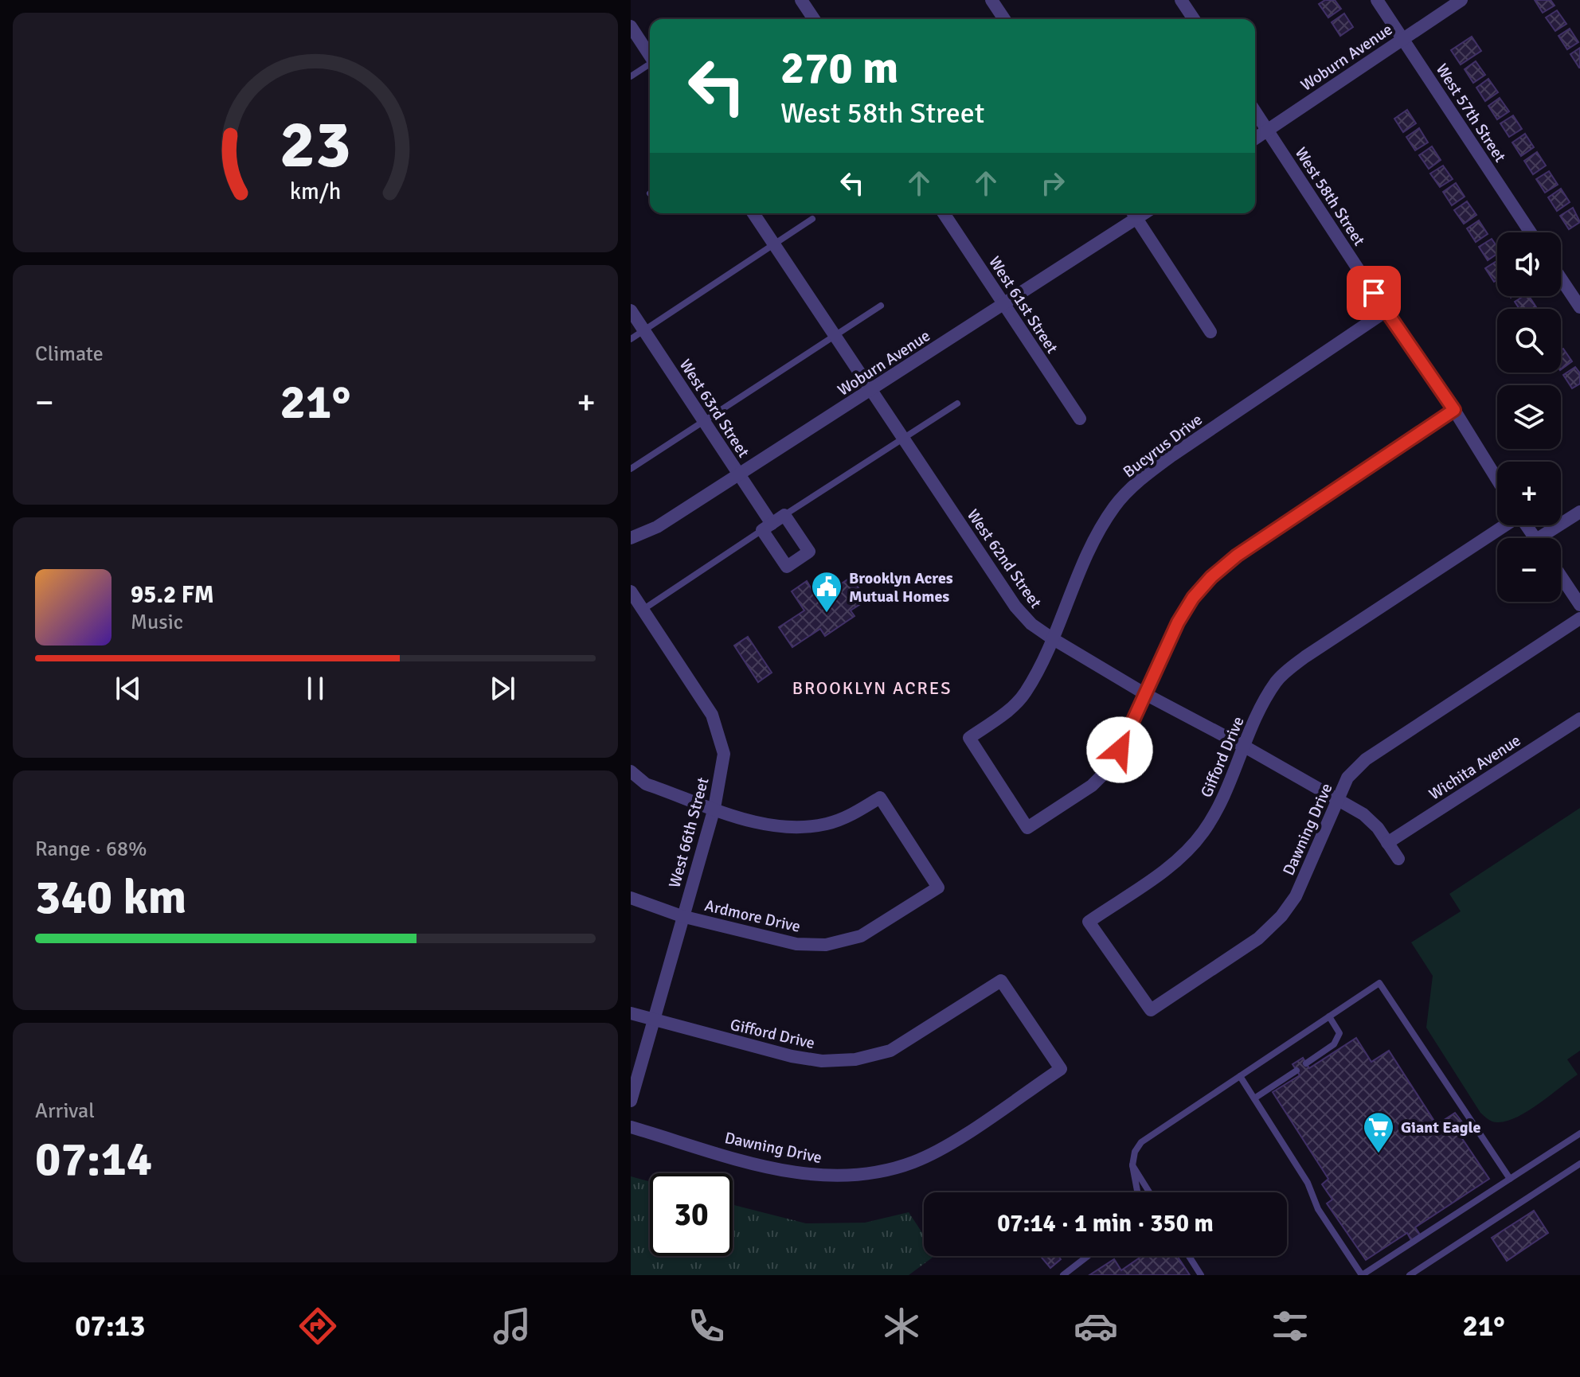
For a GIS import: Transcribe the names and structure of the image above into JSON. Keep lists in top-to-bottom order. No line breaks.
{"streets":{"street":["Woburn Avenue","West 57th Street","West 58th Street","West 61st Street","West 63rd Street","Bucyrus Drive","West 62nd Street","Gifford Drive","Wichita Avenue","Dawning Drive","West 66th Street","Ardmore Drive"]},"crossings":[["Woburn Avenue","West 57th Street"],["Woburn Avenue","West 58th Street"],["Woburn Avenue","West 61st Street"],["Woburn Avenue","West 63rd Street"],["Woburn Avenue","West 62nd Street"],["West 58th Street","Bucyrus Drive"],["Bucyrus Drive","West 62nd Street"],["West 62nd Street","Gifford Drive"],["West 62nd Street","Wichita Avenue"],["West 62nd Street","Dawning Drive"],["Gifford Drive","Dawning Drive"],["Gifford Drive","West 66th Street"],["West 66th Street","Ardmore Drive"]],"districts":["BROOKLYN ACRES"],"places":{"public building":["Brooklyn Acres Mutual Homes"],"supermarket":["Giant Eagle"]},"page":{"turn":["270 m","West 58th Street"],"map_buttons":["+","−"],"tile":["Climate",["Range · 68%","340 km"],["Arrival","07:14"]],"heat":["−","21°","+"],"song":["95.2 FM","Music"],"limit":"30","trip":"07:14 · 1 min · 350 m","tabs":["07:13","21°"],"gauge":["23","km/h"]}}
